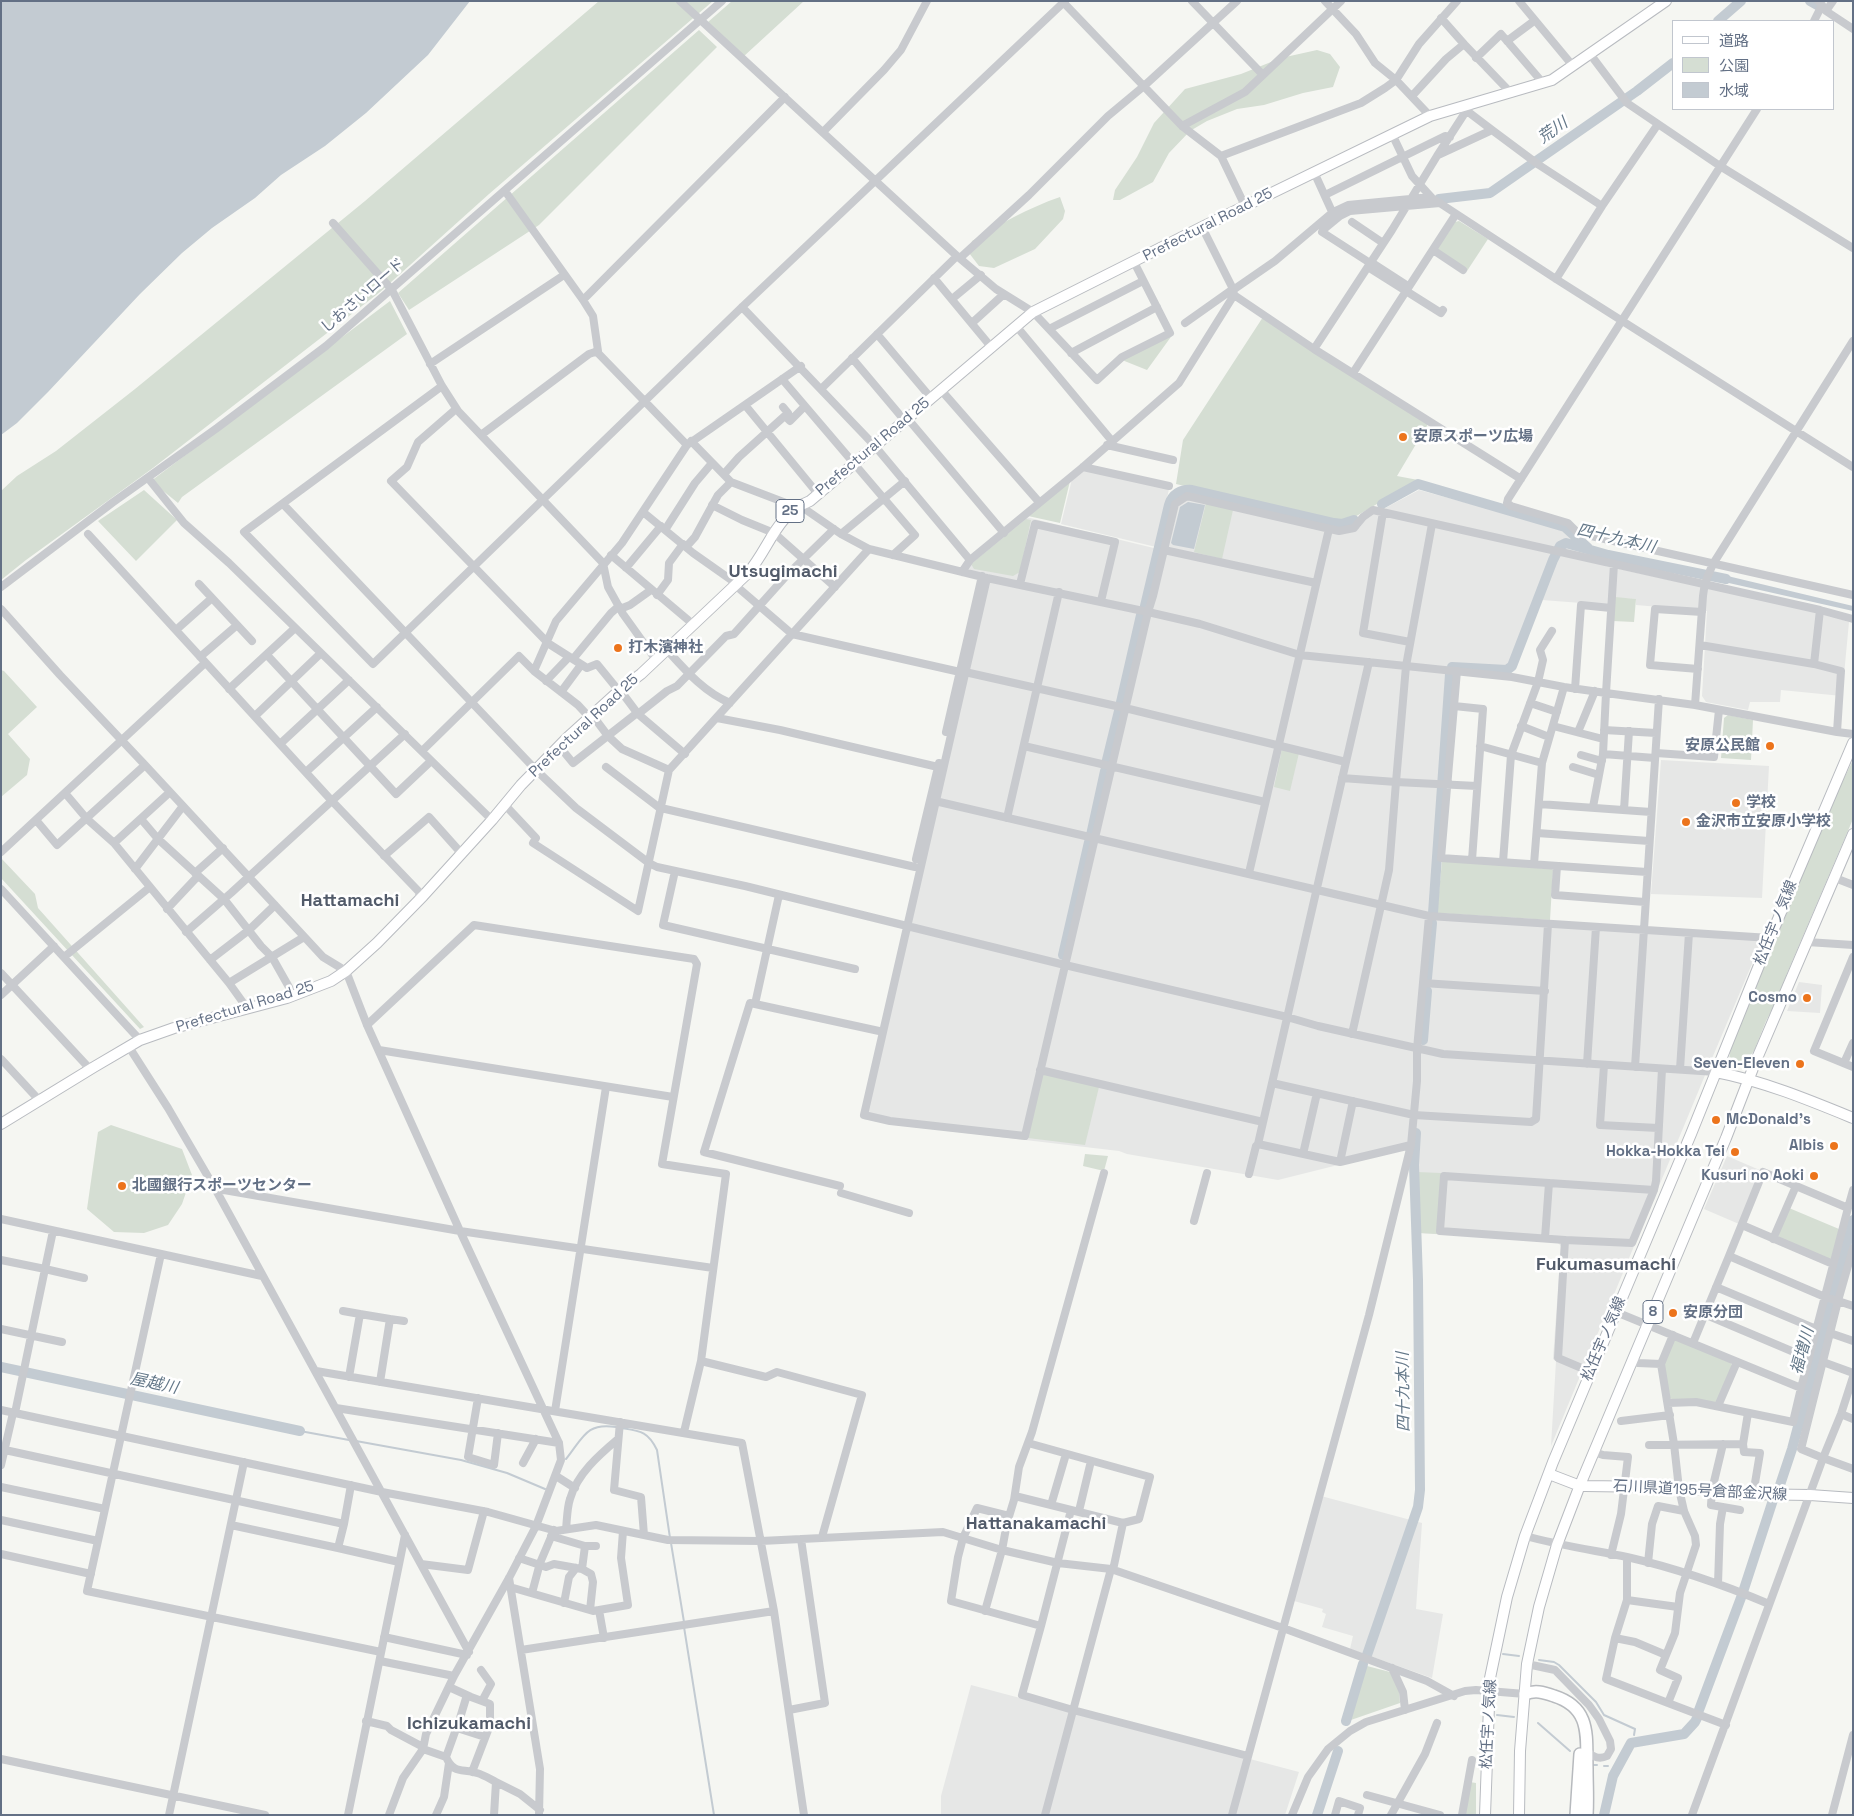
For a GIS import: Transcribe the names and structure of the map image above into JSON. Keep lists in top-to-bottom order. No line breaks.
{"streets":{"main road":["Prefectural Road 25","25","松任宇ノ気線","8","石川県道195号倉部金沢線"],"street":["しおさいロード"]},"crossings":[["松任宇ノ気線","石川県道195号倉部金沢線"],["8","石川県道195号倉部金沢線"]],"districts":["Utsugimachi","Hattamachi","Fukumasumachi","Hattanakamachi","Ichizukamachi"],"water":["荒川","四十九本川","福増川","屋越川"],"places":["安原スポーツ広場","打木濱神社","安原公民館","学校","金沢市立安原小学校","Cosmo","Seven-Eleven","McDonald's","Albis","Hokka-Hokka Tei","Kusuri no Aoki","北國銀行スポーツセンター","安原分団"],"legend":["道路","公園","水域"]}
